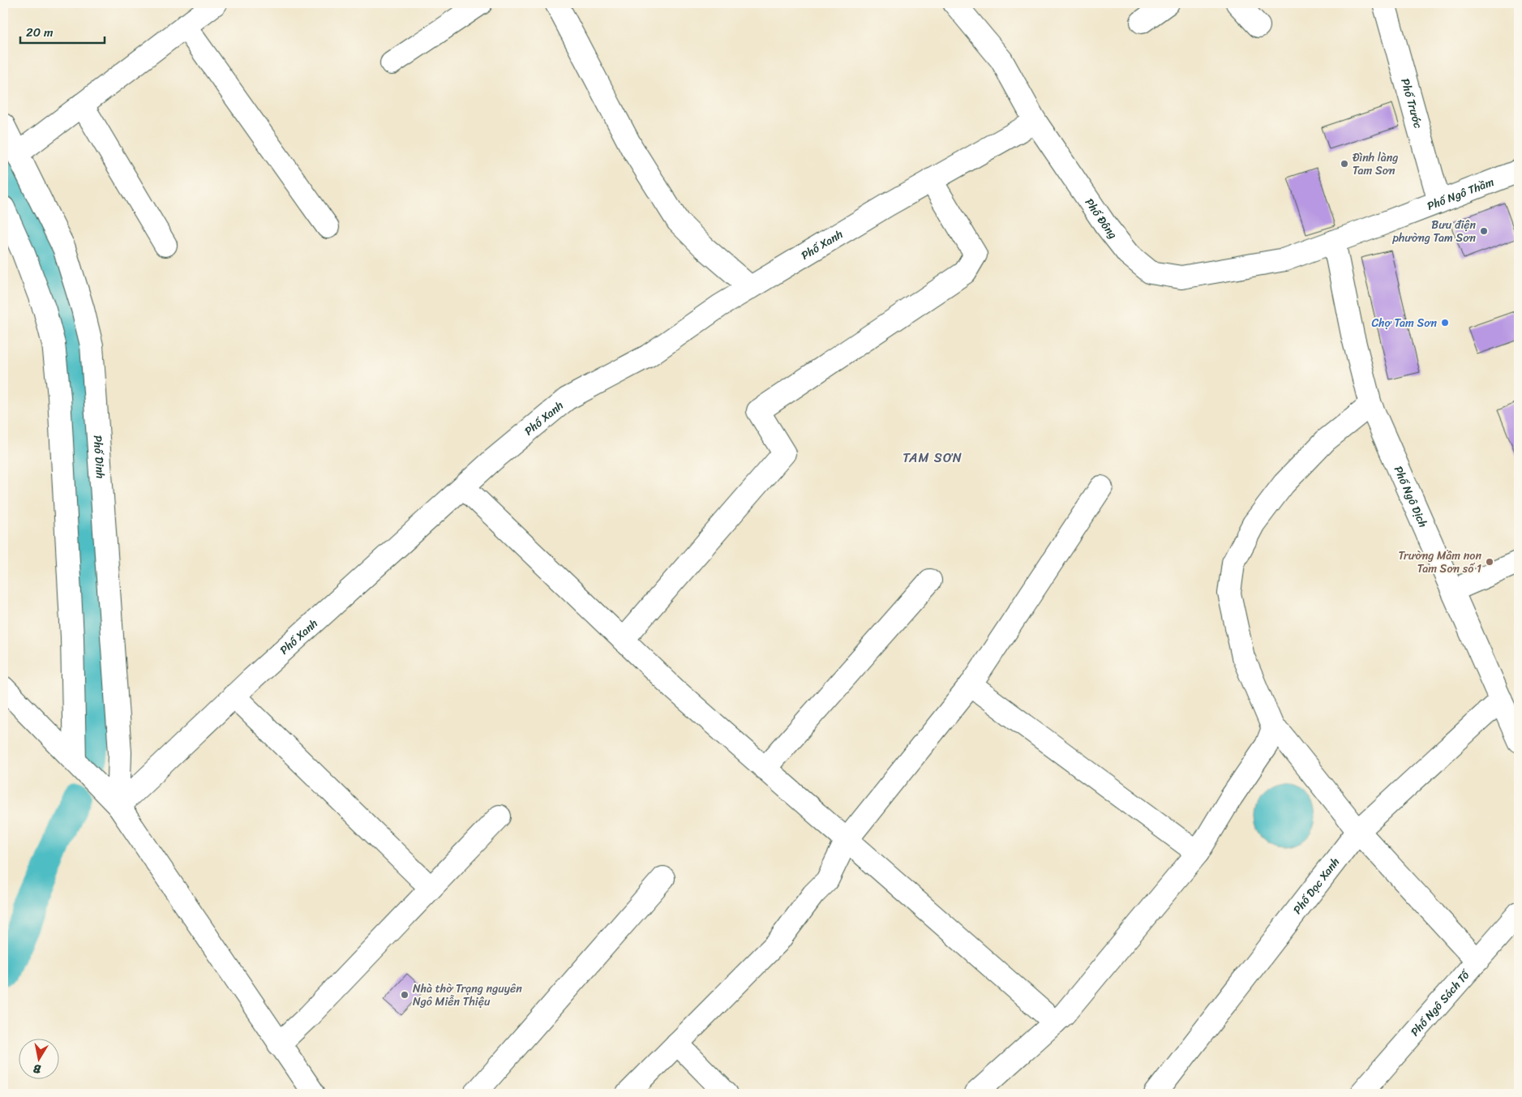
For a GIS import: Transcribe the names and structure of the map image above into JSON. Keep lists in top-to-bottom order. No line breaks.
{"streets":{"street":["Phố Trước","Phố Ngô Thầm","Phố Đông","Phố Xanh","Phố Dinh","Phố Ngô Dịch","Phố Dọc Xanh","Phố Ngô Sách Tố"]},"crossings":[["Phố Trước","Phố Ngô Thầm"],["Phố Ngô Thầm","Phố Đông"],["Phố Ngô Thầm","Phố Ngô Dịch"],["Phố Đông","Phố Xanh"],["Phố Đông","Phố Ngô Dịch"],["Phố Xanh","Phố Dinh"],["Phố Ngô Dịch","Phố Dọc Xanh"]],"districts":["TAM SƠN"],"places":["Đình làng Tam Sơn","Bưu điện phường Tam Sơn","Chợ Tam Sơn","Trường Mầm non Tam Sơn số 1","Nhà thờ Trạng nguyên Ngô Miễn Thiệu"],"scale_bar":"20 m","north":"bottom"}
